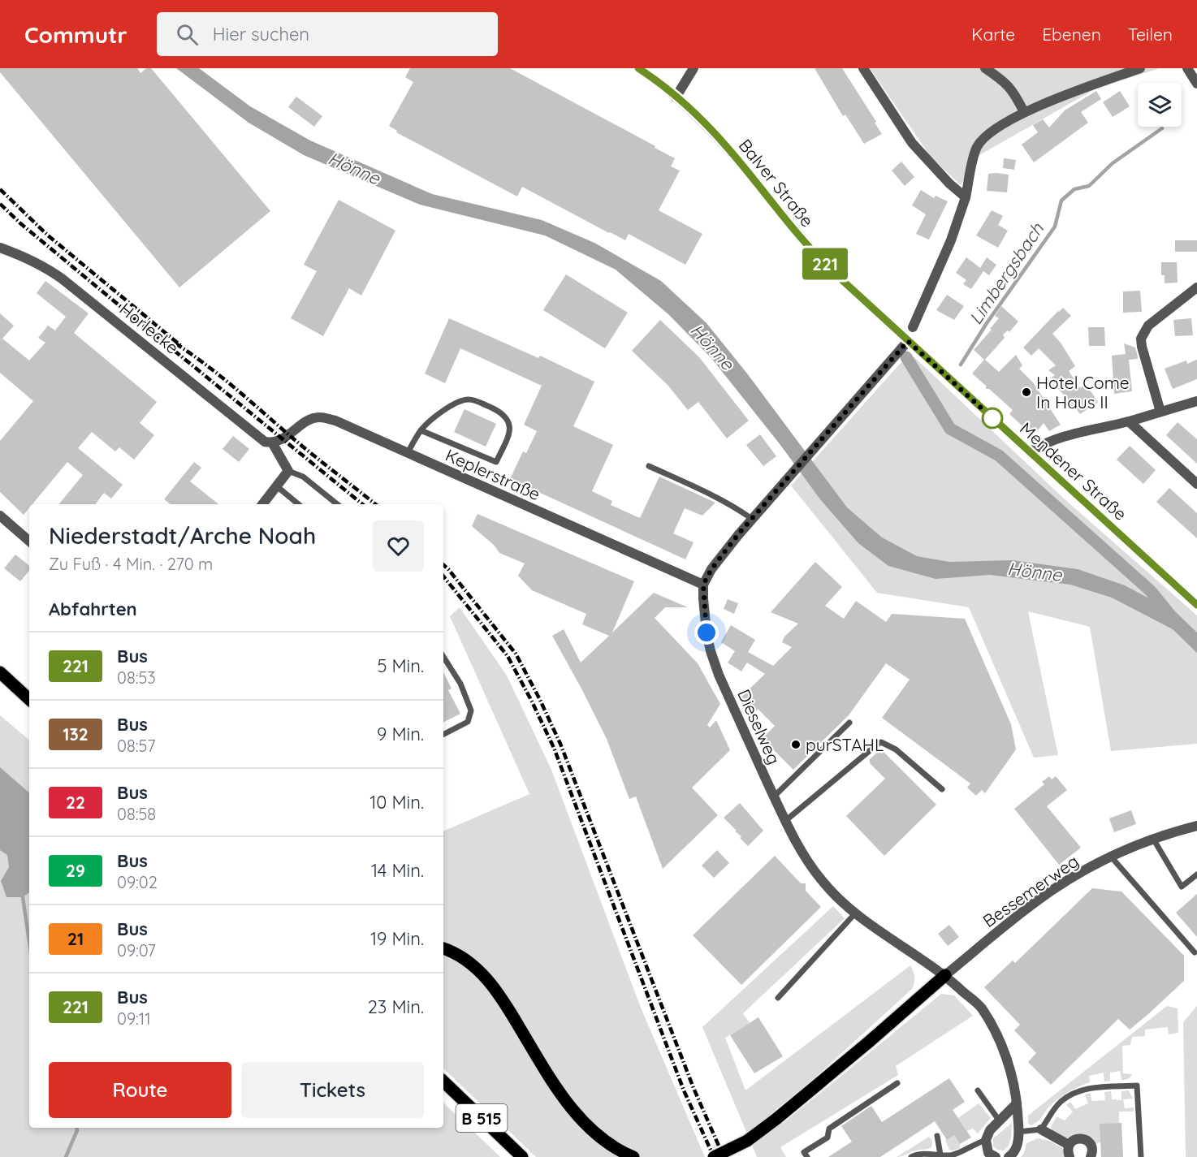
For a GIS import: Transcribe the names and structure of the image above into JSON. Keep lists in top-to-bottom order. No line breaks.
{"streets":{"main road":["B 515"],"street":["Balver Straße","Horlecke","Mendener Straße","Keplerstraße","Dieselweg","Bessemerweg"]},"crossings":[["Balver Straße","Mendener Straße"],["Horlecke","Keplerstraße"],["Keplerstraße","Dieselweg"],["Dieselweg","Bessemerweg"]],"water":["Hönne","Limbergsbach"],"places":["Hotel Come In Haus II","purSTAHL"],"lines":["bus line 221"],"page":{"header":"Commutr","search":"Hier suchen","nav":["Karte","Ebenen","Teilen"],"on_map":"221","heading":[["Niederstadt/Arche Noah","Zu Fuß · 4 Min. · 270 m"],"Abfahrten"],"list":[{"mark":"221","name":"Bus","note":"08:53","value":"5 Min."},{"mark":"132","name":"Bus","note":"08:57","value":"9 Min."},{"mark":"22","name":"Bus","note":"08:58","value":"10 Min."},{"mark":"29","name":"Bus","note":"09:02","value":"14 Min."},{"mark":"21","name":"Bus","note":"09:07","value":"19 Min."},{"mark":"221","name":"Bus","note":"09:11","value":"23 Min."}],"buttons":["Route","Tickets"]}}
